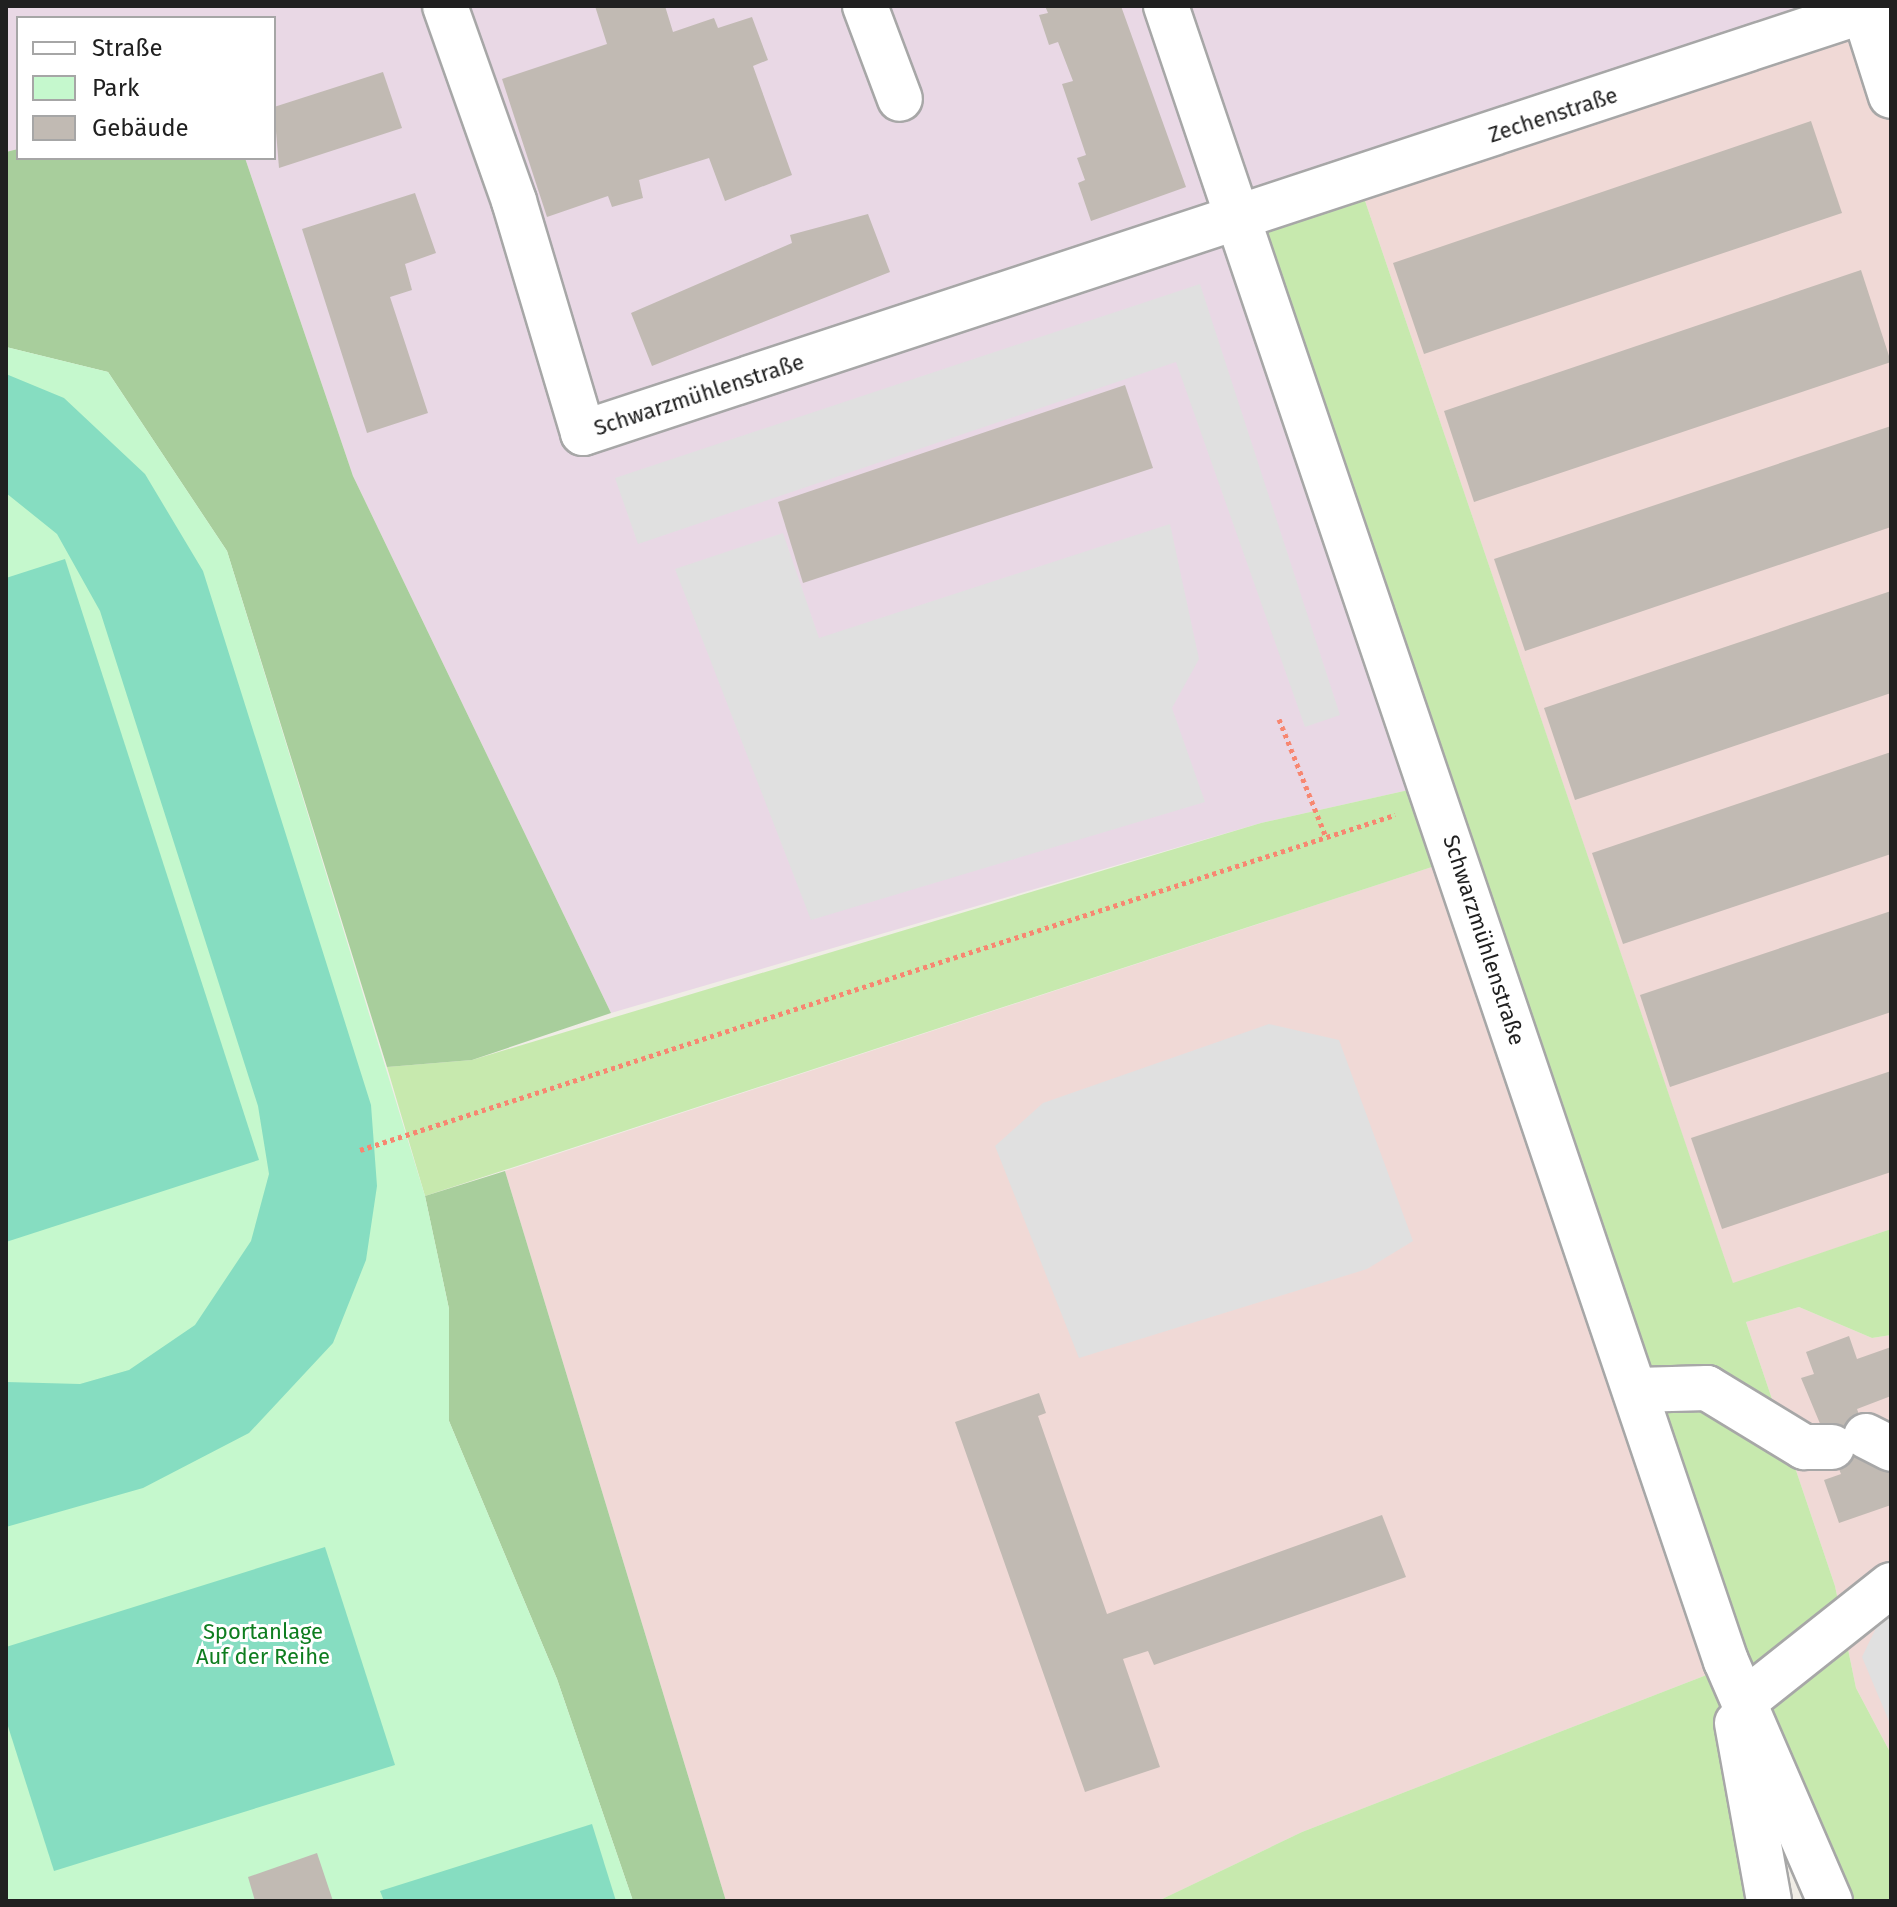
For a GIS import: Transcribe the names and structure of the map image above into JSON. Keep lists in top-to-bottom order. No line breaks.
{"streets":{"street":["Zechenstraße","Schwarzmühlenstraße"]},"crossings":[["Zechenstraße","Schwarzmühlenstraße"]],"parks":["Sportanlage Auf der Reihe"],"legend":["Straße","Park","Gebäude"]}
